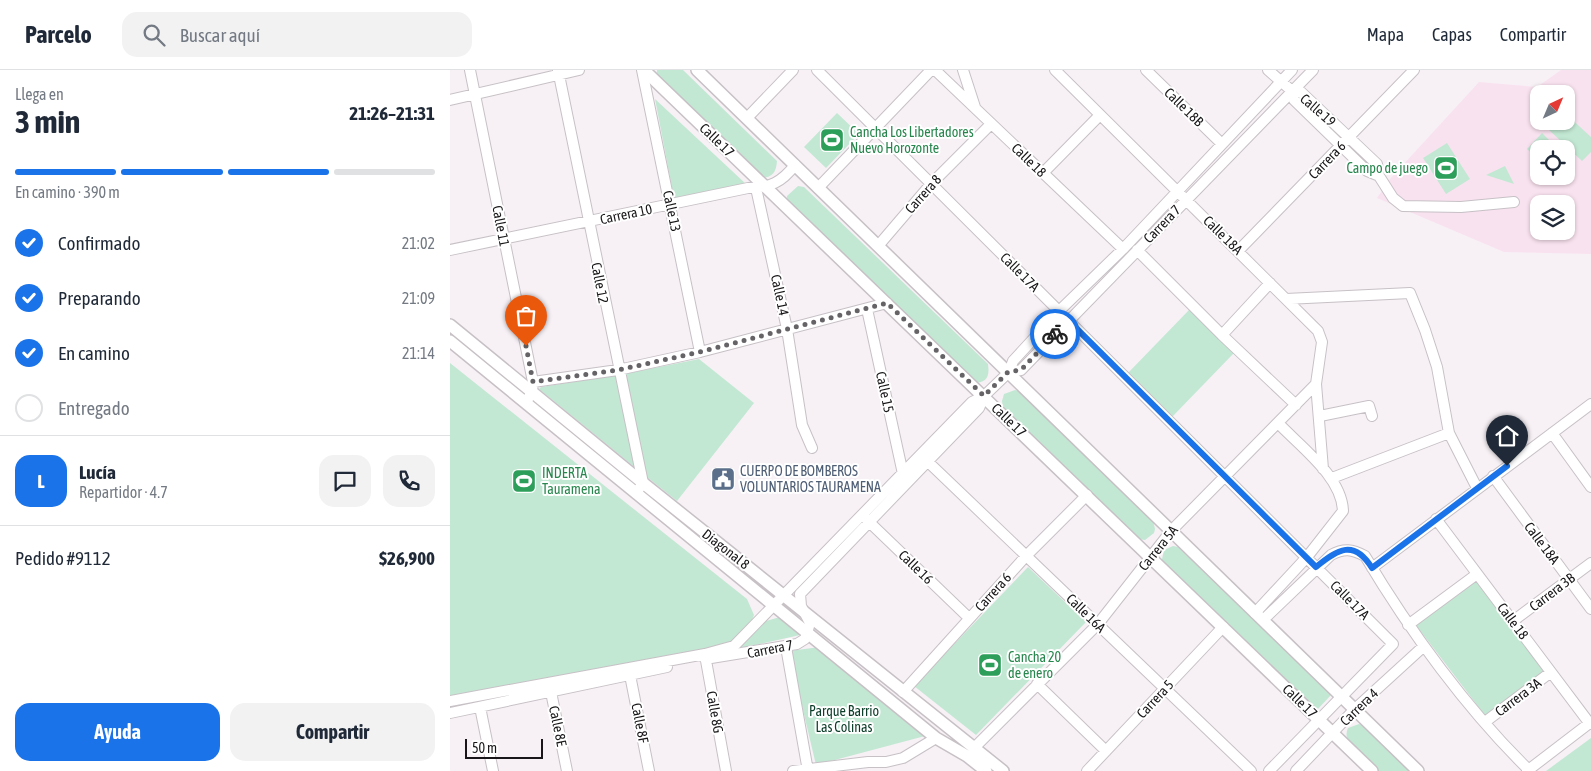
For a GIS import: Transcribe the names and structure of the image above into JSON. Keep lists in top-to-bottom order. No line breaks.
{"streets":{"street":["Calle 18B","Calle 19","Calle 17","Calle 18","Carrera 6","Carrera 8","Calle 13","Carrera 10","Carrera 7","Calle 11","Calle 18A","Calle 17A","Calle 12","Calle 14","Calle 15","Carrera 5A","Diagonal 8","Calle 16","Carrera 3B","Calle 16A","Carrera 3A","Carrera 5","Carrera 4","Calle 8G","Calle 8F","Calle 8E"]},"crossings":[["Calle 18B","Carrera 7"],["Calle 19","Carrera 6"],["Calle 19","Carrera 7"],["Calle 17","Carrera 6"],["Calle 17","Calle 13"],["Calle 17","Carrera 10"],["Calle 17","Carrera 7"],["Calle 17","Calle 14"],["Calle 17","Carrera 5A"],["Calle 17","Carrera 5"],["Calle 17","Carrera 4"],["Calle 18","Carrera 8"],["Calle 18","Carrera 7"],["Calle 18","Carrera 3B"],["Calle 18","Carrera 3A"],["Carrera 6","Calle 18A"],["Carrera 6","Diagonal 8"],["Carrera 6","Calle 16"],["Carrera 6","Calle 16A"],["Carrera 8","Calle 17A"],["Calle 13","Carrera 10"],["Carrera 10","Calle 11"],["Carrera 10","Calle 12"],["Carrera 10","Calle 14"],["Carrera 7","Calle 18A"],["Carrera 7","Calle 17A"],["Carrera 7","Calle 15"],["Carrera 7","Diagonal 8"],["Carrera 7","Calle 16"],["Carrera 7","Calle 16A"],["Carrera 7","Calle 8G"],["Carrera 7","Calle 8F"],["Carrera 7","Calle 8E"],["Calle 11","Diagonal 8"],["Calle 18A","Carrera 5A"],["Calle 18A","Carrera 3B"],["Calle 17A","Carrera 5A"],["Calle 12","Diagonal 8"],["Carrera 5A","Diagonal 8"],["Carrera 5A","Calle 16A"],["Calle 16A","Carrera 5"]],"parks":["Parque Barrio Las Colinas"],"places":{"sports":["Cancha Los Libertadores Nuevo Horozonte","Campo de juego","INDERTA Tauramena","Cancha 20 de enero"],"public building":["CUERPO DE BOMBEROS VOLUNTARIOS TAURAMENA"]},"scale_bar":"50 m","north":"top right","page":{"header":"Parcelo","search":"Buscar aquí","nav":["Mapa","Capas","Compartir"],"heading":["3 min","Llega en","21:26–21:31"],"panel":["Lucía","Repartidor · 4.7","Pedido #9112","$26,900"],"bar":"En camino · 390 m","list":[["Confirmado","21:02"],["Preparando","21:09"],["En camino","21:14"],"Entregado"],"round":"L","buttons":["Ayuda","Compartir"],"scale":"50 m"}}
